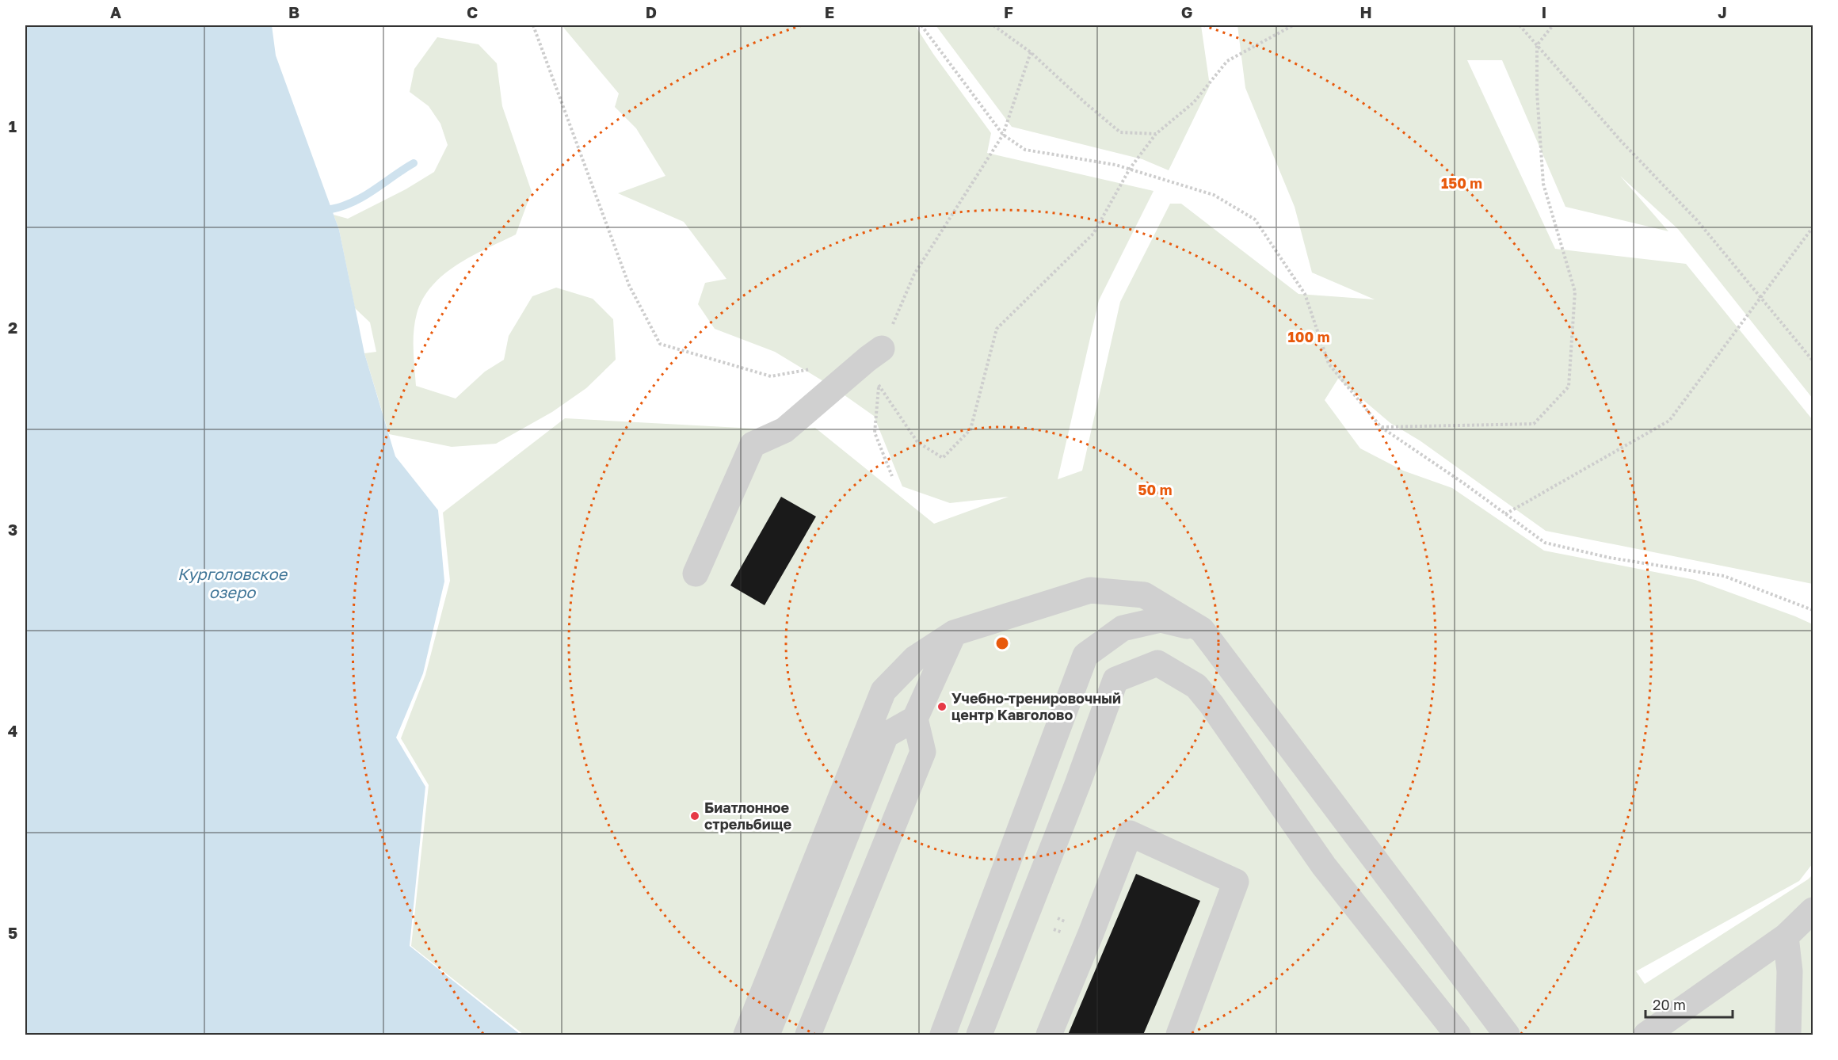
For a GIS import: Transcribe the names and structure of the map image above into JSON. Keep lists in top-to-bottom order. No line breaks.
{"water":["Курголовское озеро"],"places":["Учебно-тренировочный центр Кавголово","Биатлонное стрельбище"],"scale_bar":"20 m","grid":{"columns":["A","B","C","D","E","F","G","H","I","J"],"rows":["1","2","3","4","5"]},"rings":["150 m","100 m","50 m"]}
